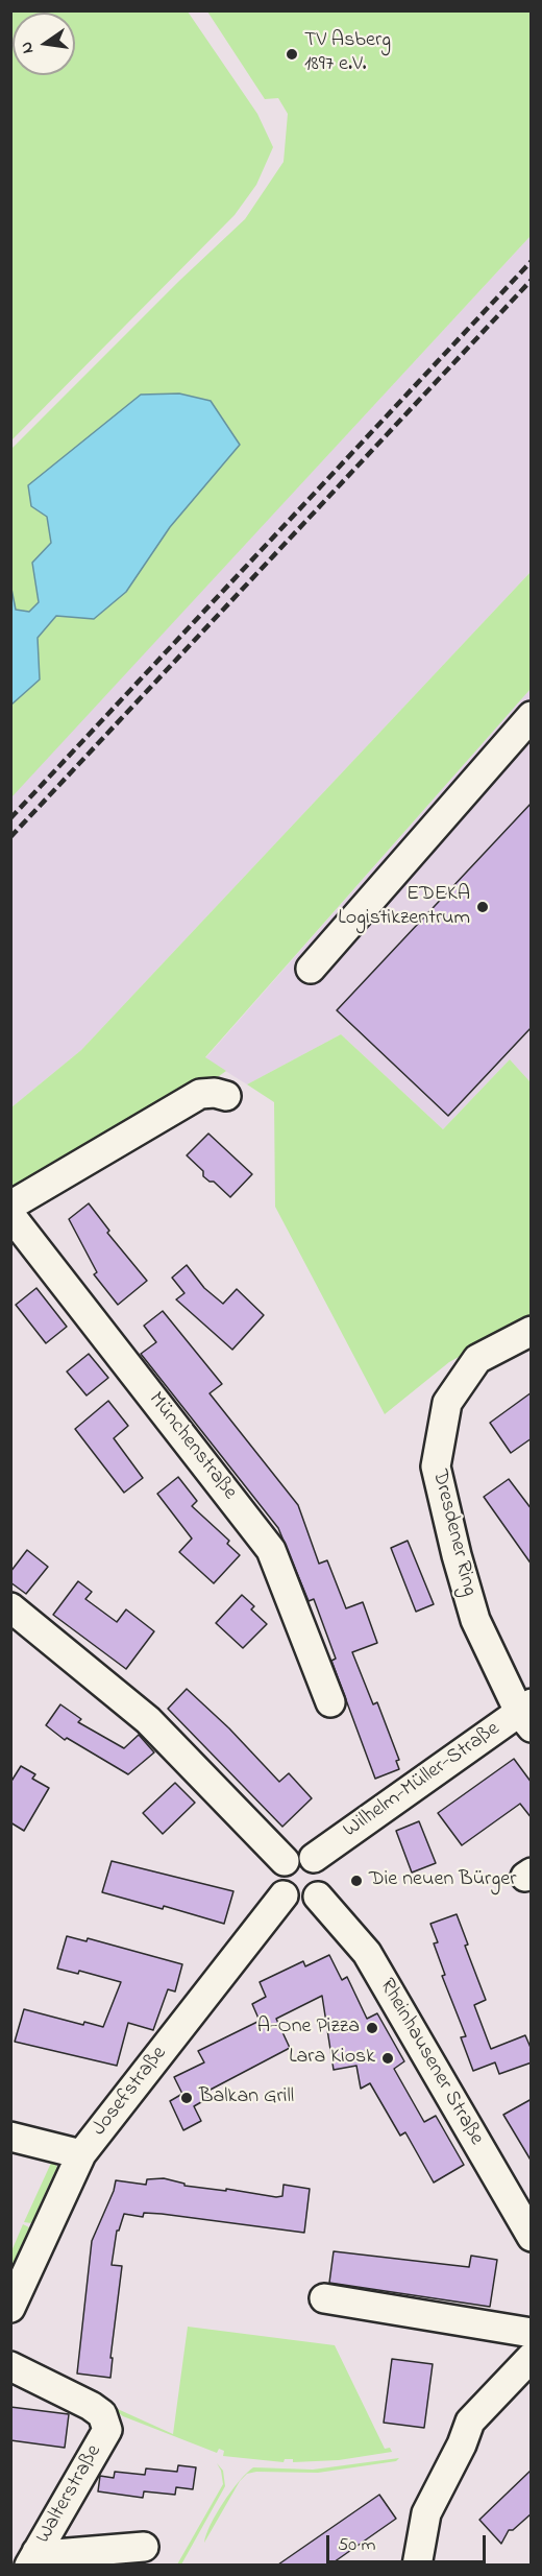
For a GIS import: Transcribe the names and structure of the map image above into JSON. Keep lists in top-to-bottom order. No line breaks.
{"streets":{"street":["Münchenstraße","Dresdener Ring","Wilhelm-Müller-Straße","Rheinhausener Straße","Josefstraße","Walterstraße"]},"crossings":[["Dresdener Ring","Wilhelm-Müller-Straße"],["Wilhelm-Müller-Straße","Rheinhausener Straße"],["Wilhelm-Müller-Straße","Josefstraße"],["Rheinhausener Straße","Josefstraße"]],"places":["TV Asberg 1897 e.V.","EDEKA Logistikzentrum","Die neuen Bürger","A-One Pizza","Lara Kiosk","Balkan Grill"],"scale_bar":"50 m","north":"left"}
